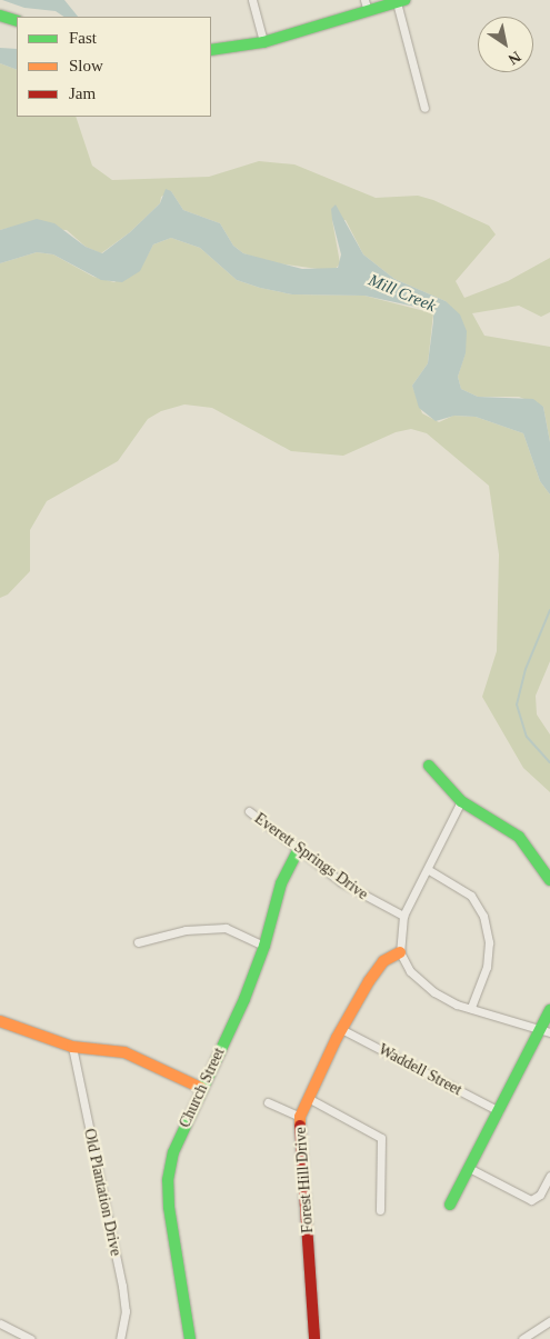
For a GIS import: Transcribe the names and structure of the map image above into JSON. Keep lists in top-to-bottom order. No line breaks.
{"streets":{"street":["Everett Springs Drive","Waddell Street","Church Street","Forest Hill Drive","Old Plantation Drive"]},"crossings":[["Everett Springs Drive","Church Street"],["Waddell Street","Forest Hill Drive"]],"water":["Mill Creek"],"legend":["Fast","Slow","Jam"],"north":"bottom right"}
